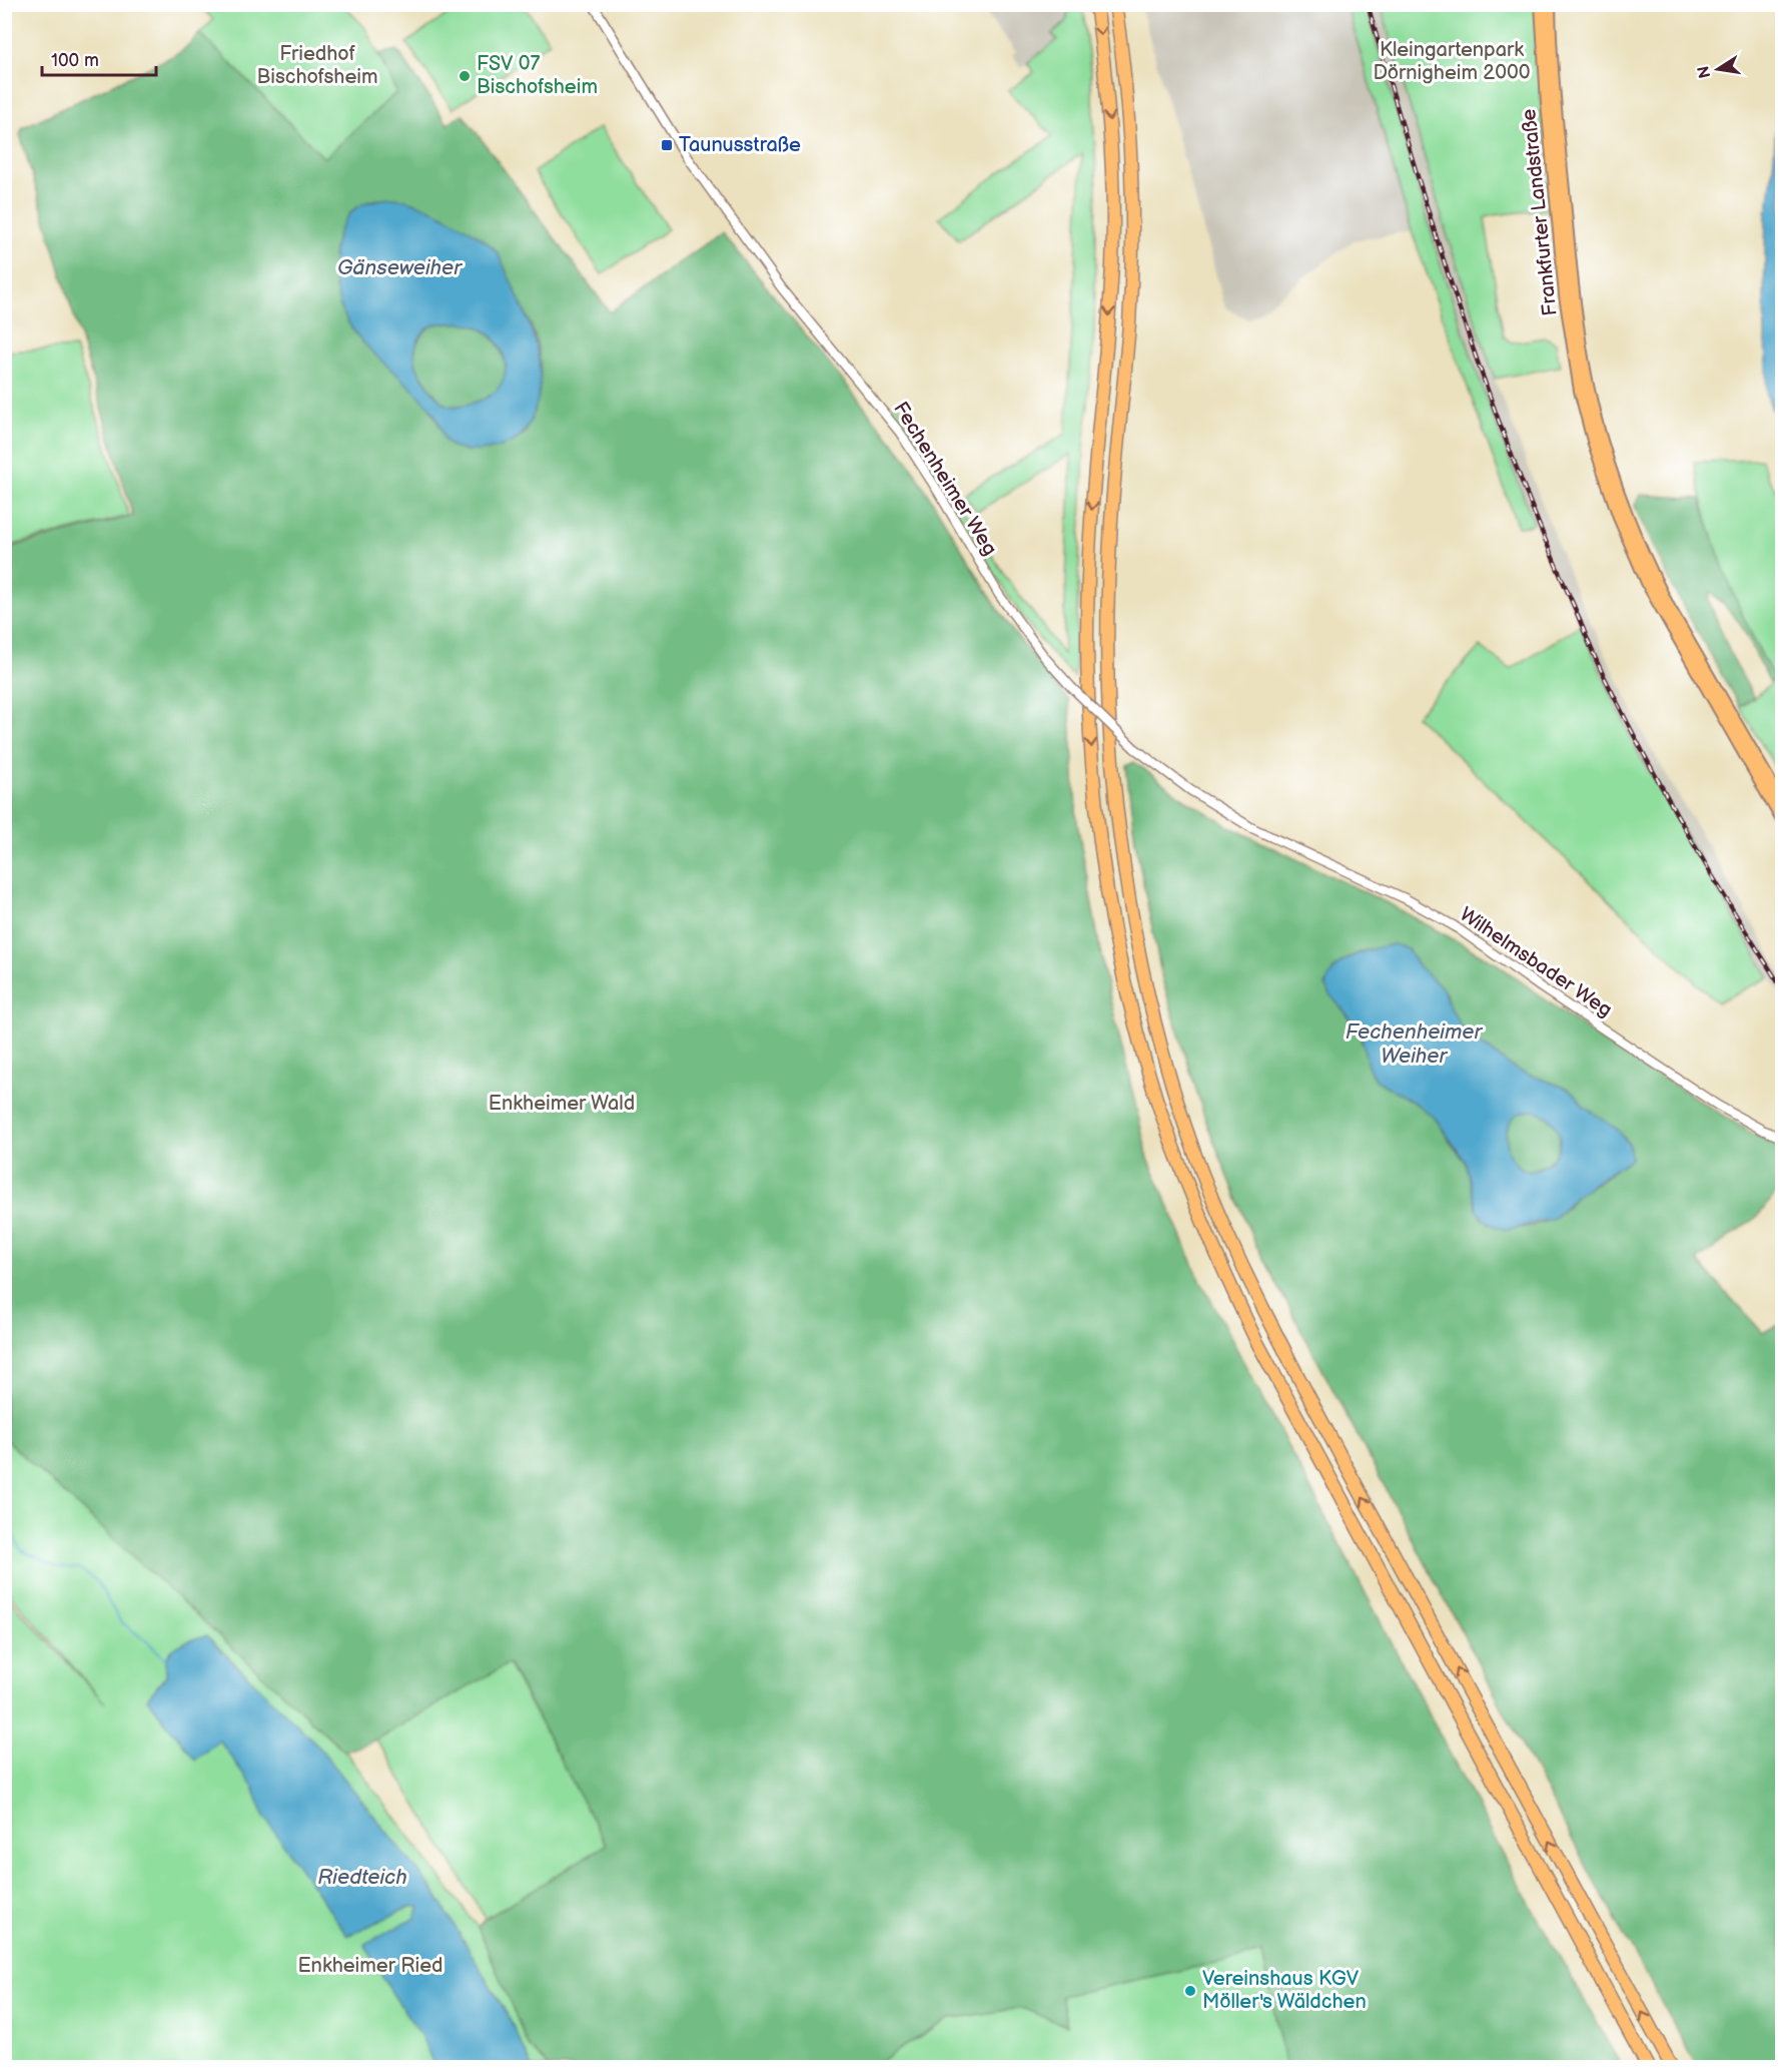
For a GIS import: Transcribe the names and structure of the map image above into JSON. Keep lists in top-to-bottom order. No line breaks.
{"streets":{"main road":["Frankfurter Landstraße"],"street":["Fechenheimer Weg","Wilhelmsbader Weg"]},"crossings":[["Fechenheimer Weg","Wilhelmsbader Weg"]],"water":["Gänseweiher","Fechenheimer Weiher","Riedteich"],"parks":["Kleingartenpark Dörnigheim 2000","Friedhof Bischofsheim","Enkheimer Wald","Enkheimer Ried"],"places":{"other":["FSV 07 Bischofsheim","Vereinshaus KGV Möller's Wäldchen"],"transit":["Taunusstraße"]},"scale_bar":"100 m","north":"left"}
